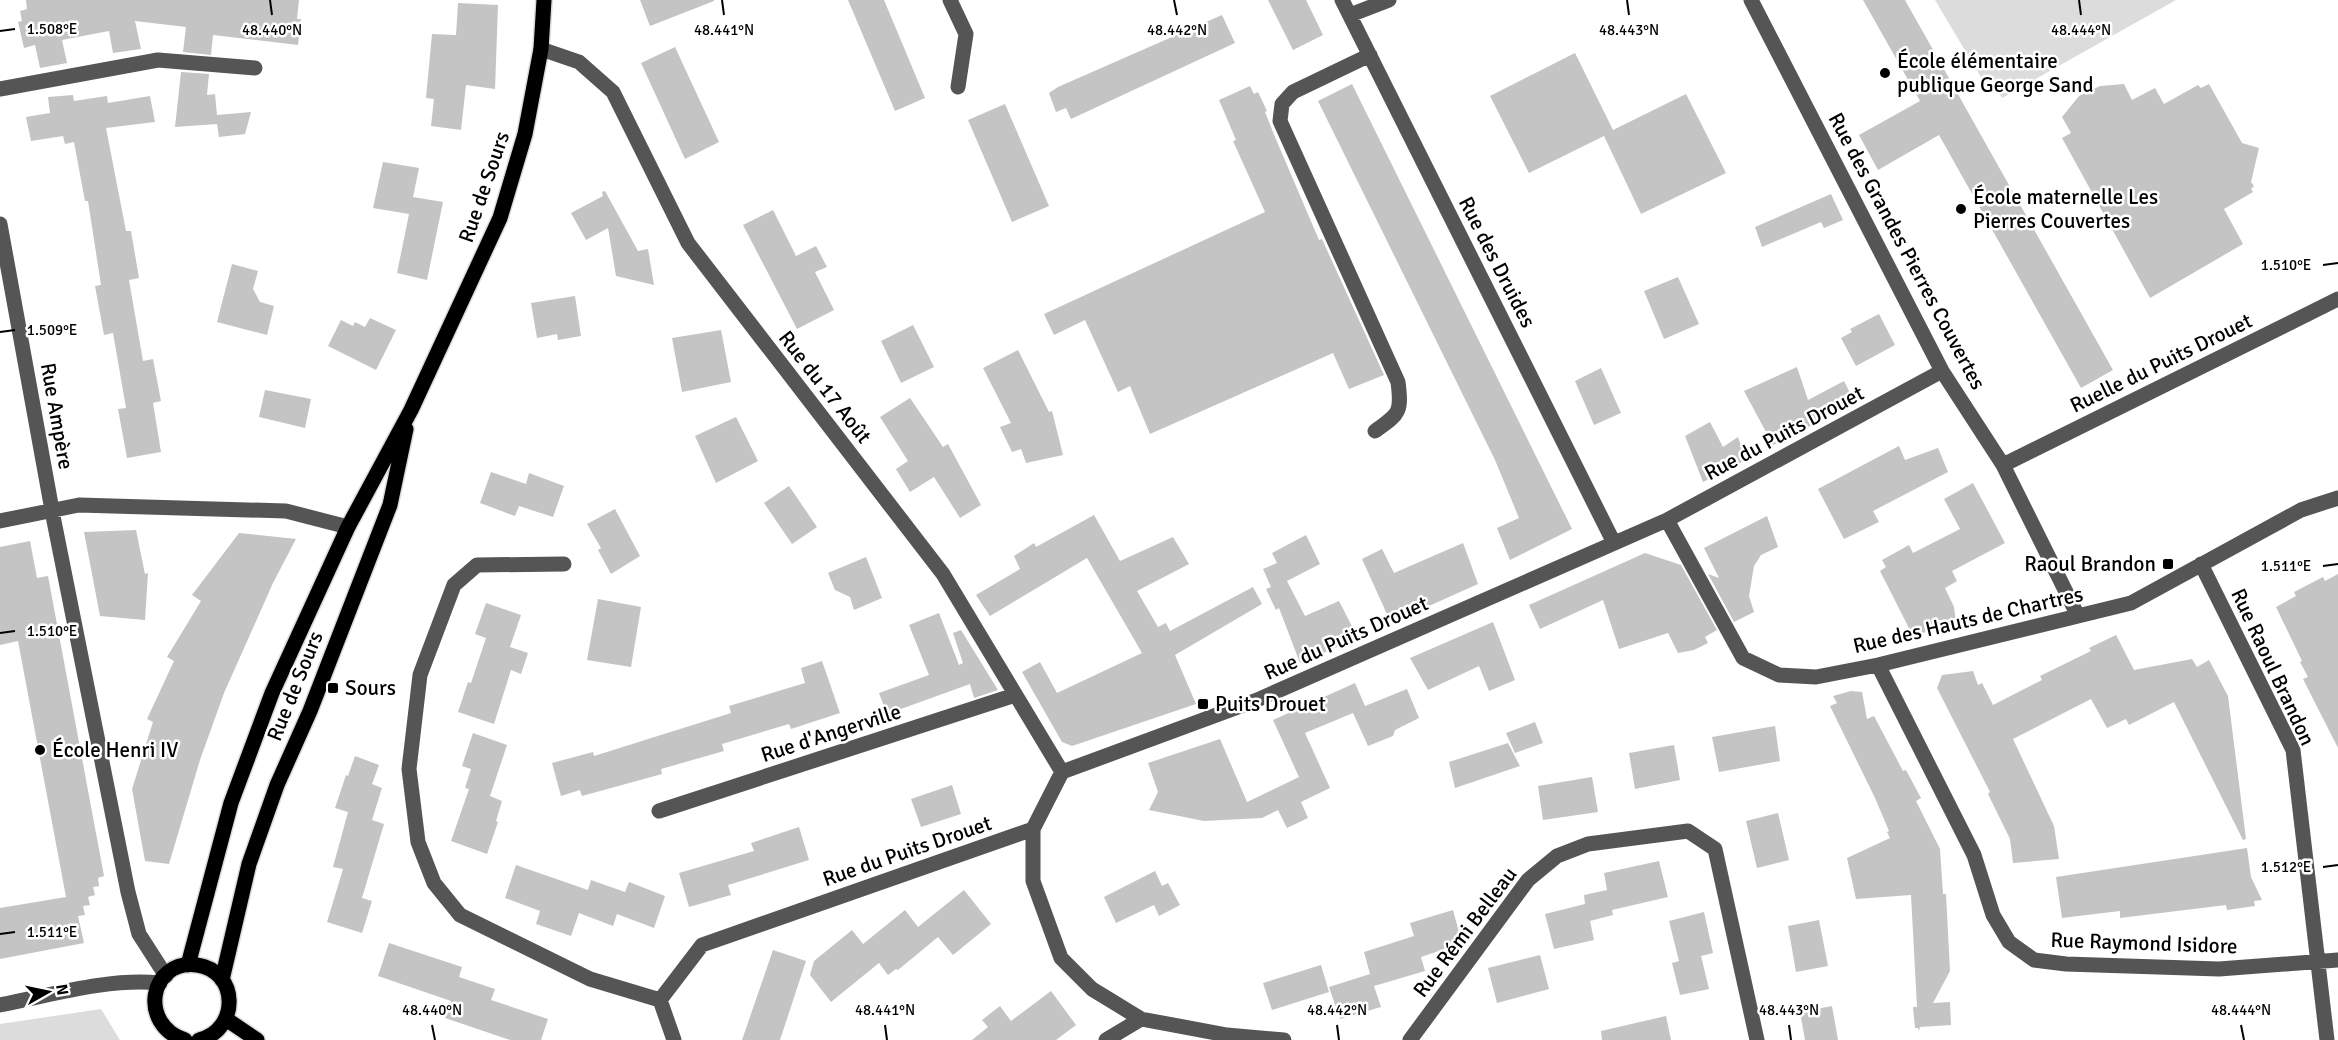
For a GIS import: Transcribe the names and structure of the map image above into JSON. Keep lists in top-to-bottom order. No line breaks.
{"streets":{"main road":["Rue de Sours"],"street":["Rue des Grandes Pierres Couvertes","Rue des Druides","Ruelle du Puits Drouet","Rue du 17 Août","Rue Ampère","Rue du Puits Drouet","Rue des Hauts de Chartres","Rue Raoul Brandon","Rue d'Angerville","Rue Rémi Belleau","Rue Raymond Isidore"]},"crossings":[["Rue de Sours","Rue du 17 Août"],["Rue des Grandes Pierres Couvertes","Ruelle du Puits Drouet"],["Rue des Grandes Pierres Couvertes","Rue du Puits Drouet"],["Rue des Grandes Pierres Couvertes","Rue des Hauts de Chartres"],["Rue des Druides","Rue du Puits Drouet"],["Rue du 17 Août","Rue du Puits Drouet"],["Rue du 17 Août","Rue d'Angerville"],["Rue du Puits Drouet","Rue des Hauts de Chartres"],["Rue des Hauts de Chartres","Rue Raoul Brandon"],["Rue des Hauts de Chartres","Rue Raymond Isidore"],["Rue Raoul Brandon","Rue Raymond Isidore"]],"places":{"other":["École élémentaire publique George Sand","École maternelle Les Pierres Couvertes","École Henri IV"],"transit":["Raoul Brandon","Sours","Puits Drouet"]},"north":"right","coordinates":["1.508°E","48.440°N","48.441°N","48.442°N","48.443°N","48.444°N","1.510°E","1.509°E","1.511°E","1.512°E"]}
